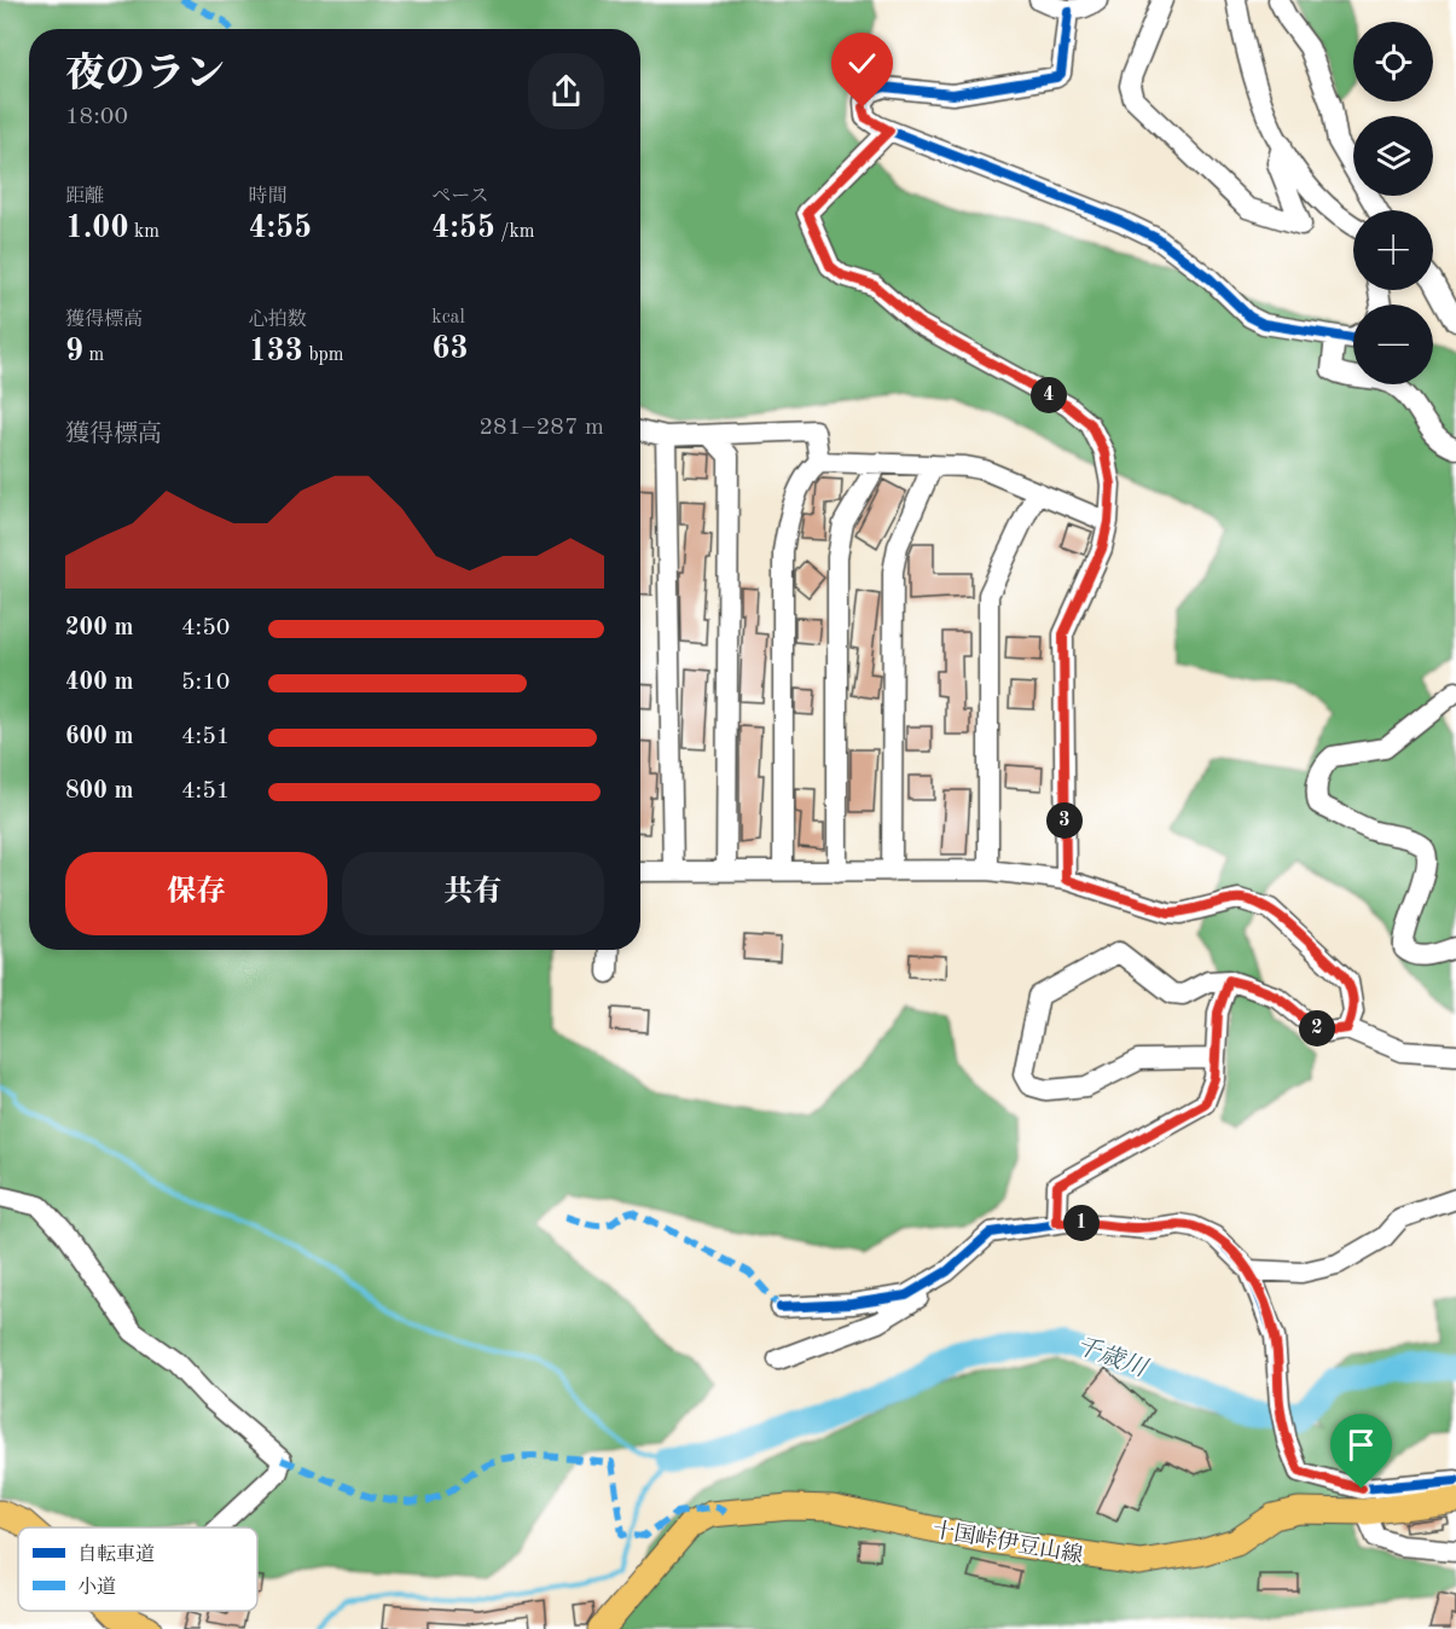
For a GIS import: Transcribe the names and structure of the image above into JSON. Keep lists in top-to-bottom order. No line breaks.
{"streets":{"main road":["十国峠伊豆山線"]},"water":["千歳川"],"legend":["自転車道","小道"],"page":{"map_buttons":["+","−"],"heading":["夜のラン","18:00"],"stats":[["距離","1.00 km"],["時間","4:55"],["ペース","4:55 /km"],["獲得標高","9 m"],["心拍数","133 bpm"],["kcal","63"]],"pins":["4","3","2","1"],"chart":["獲得標高","281–287 m"],"list":[{"name":"200 m","note":"4:50"},{"name":"400 m","note":"5:10"},{"name":"600 m","note":"4:51"},{"name":"800 m","note":"4:51"}],"buttons":["保存","共有"]}}
